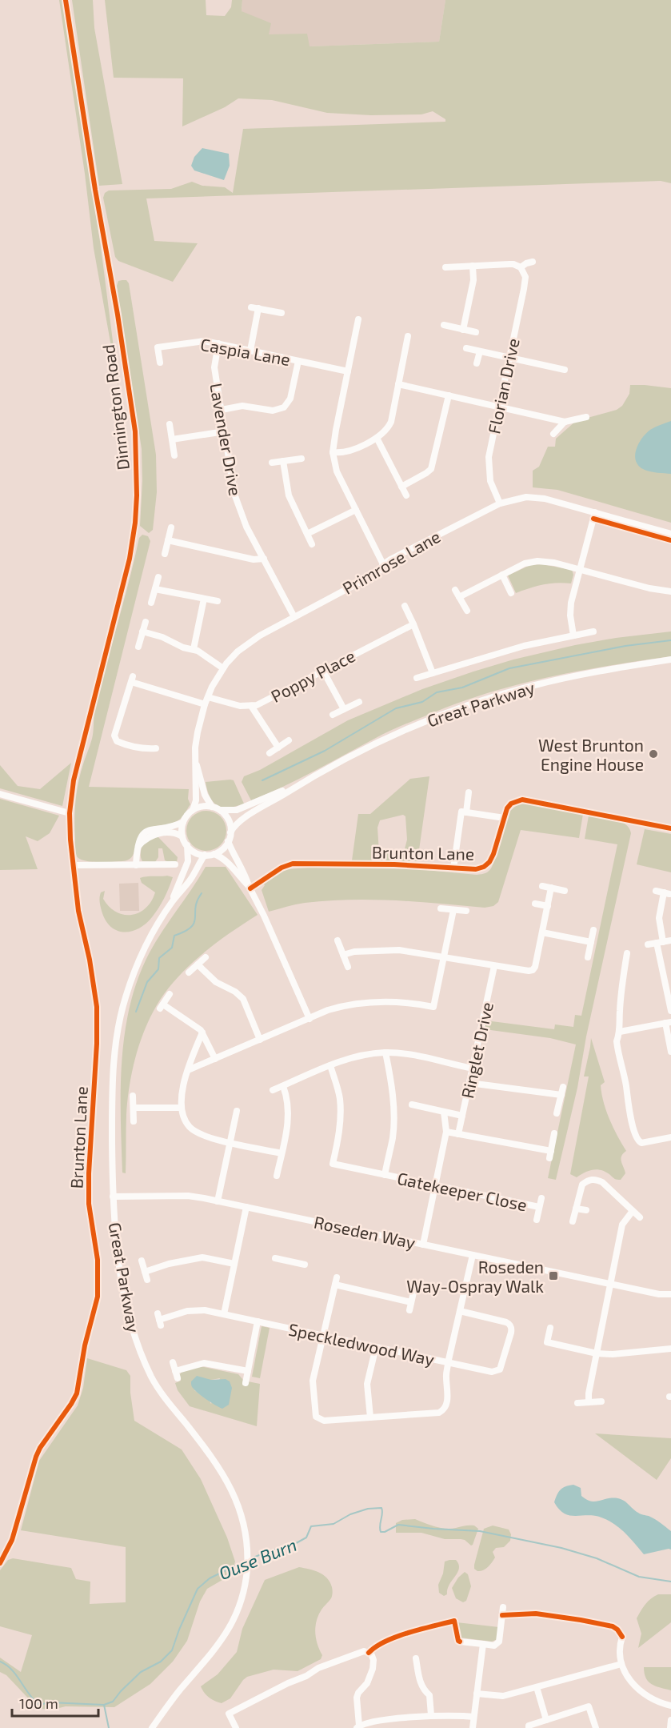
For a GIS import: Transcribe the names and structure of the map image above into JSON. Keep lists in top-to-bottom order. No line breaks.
{"streets":{"street":["Caspia Lane","Florian Drive","Dinnington Road","Lavender Drive","Primrose Lane","Poppy Place","Great Parkway","Brunton Lane","Ringlet Drive","Gatekeeper Close","Roseden Way","Speckledwood Way"]},"crossings":[["Caspia Lane","Lavender Drive"],["Florian Drive","Primrose Lane"],["Dinnington Road","Brunton Lane"],["Lavender Drive","Primrose Lane"],["Primrose Lane","Poppy Place"],["Primrose Lane","Great Parkway"],["Great Parkway","Roseden Way"],["Roseden Way","Speckledwood Way"]],"water":["Ouse Burn"],"places":{"other":["West Brunton Engine House"],"transit":["Roseden Way-Ospray Walk"]},"scale_bar":"100 m"}
